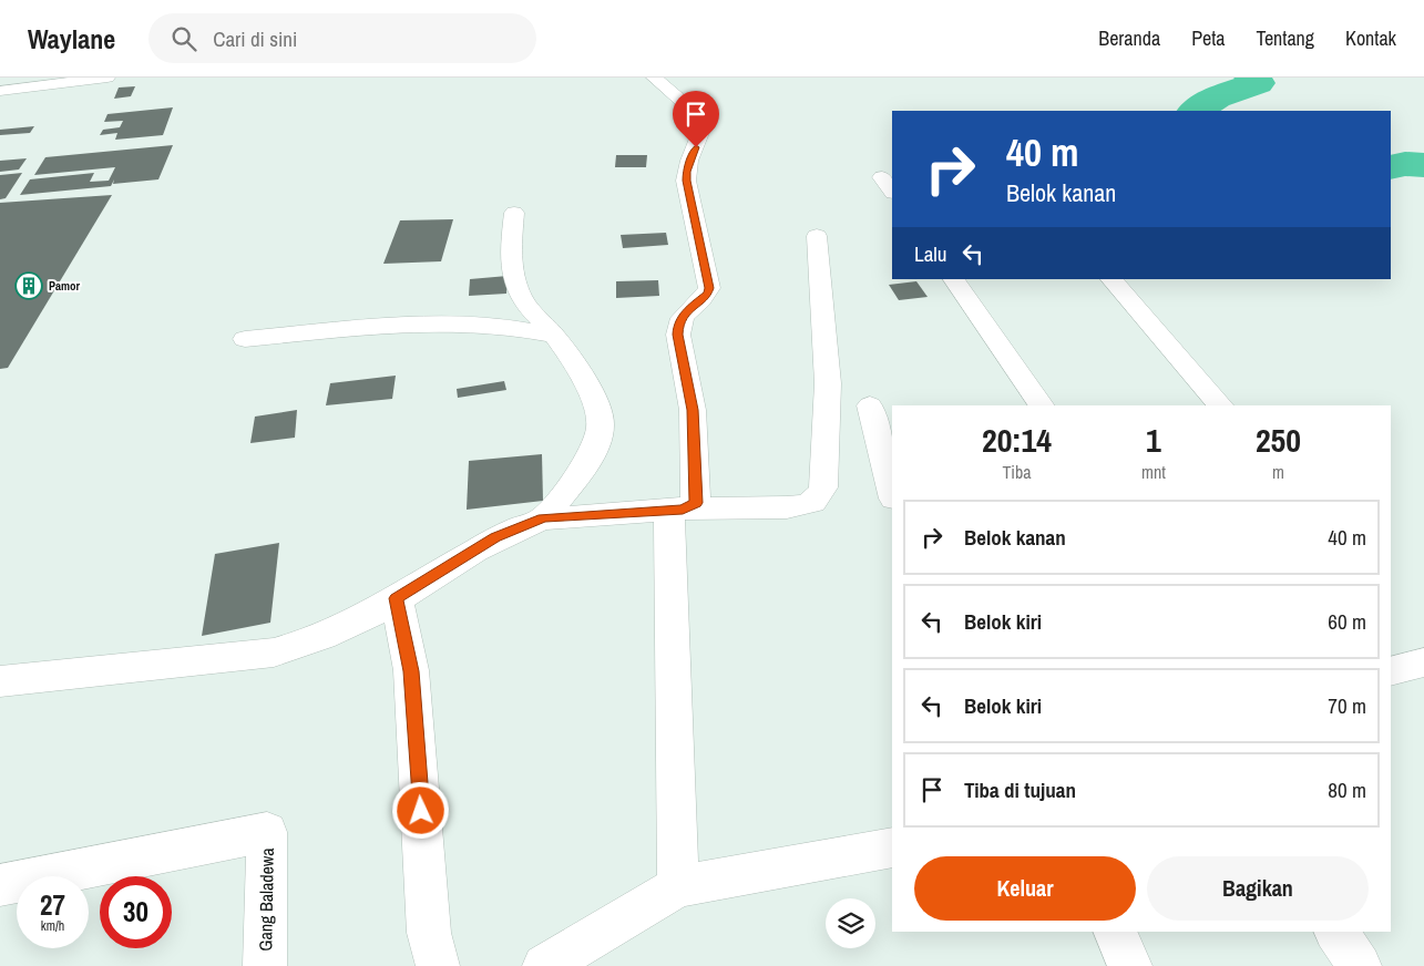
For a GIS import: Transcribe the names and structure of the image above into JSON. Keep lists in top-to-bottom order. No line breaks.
{"streets":{"street":["Gang Baladewa"]},"places":{"building":["Pamor"]},"page":{"header":"Waylane","search":"Cari di sini","nav":["Beranda","Peta","Tentang","Kontak"],"turn":["40 m","Belok kanan"],"then":"Lalu","eta":["20:14","Tiba","1","mnt","250","m"],"list":[{"name":"Belok kanan","value":"40 m"},{"name":"Belok kiri","value":"60 m"},{"name":"Belok kiri","value":"70 m"},{"name":"Tiba di tujuan","value":"80 m"}],"buttons":["Keluar","Bagikan"],"speed":"27 km/h","limit":"30"}}
